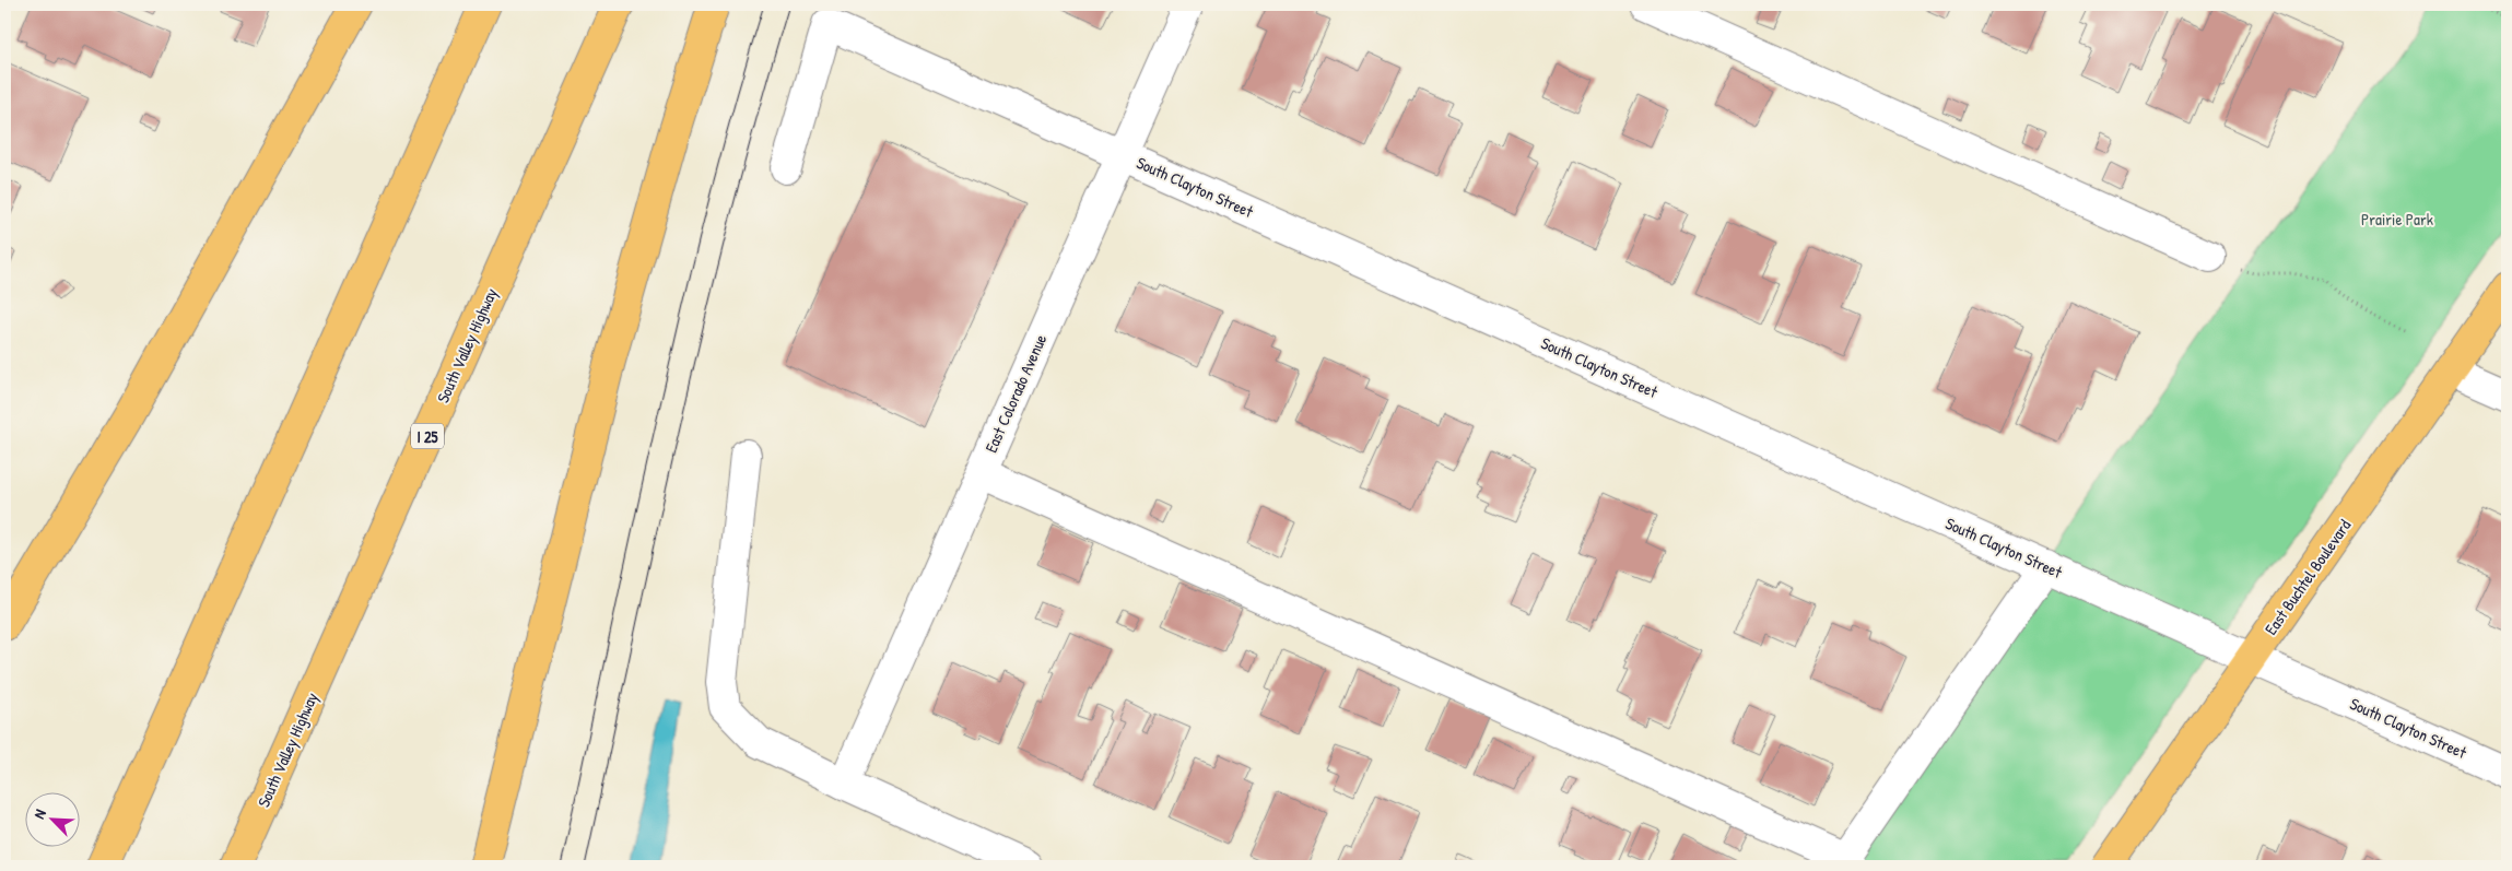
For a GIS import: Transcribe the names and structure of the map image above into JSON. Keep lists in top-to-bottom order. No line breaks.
{"streets":{"main road":["South Valley Highway","I 25","East Buchtel Boulevard"],"street":["South Clayton Street","East Colorado Avenue"]},"crossings":[["South Clayton Street","East Colorado Avenue"],["South Clayton Street","East Buchtel Boulevard"]],"parks":["Prairie Park"],"north":"top left"}
